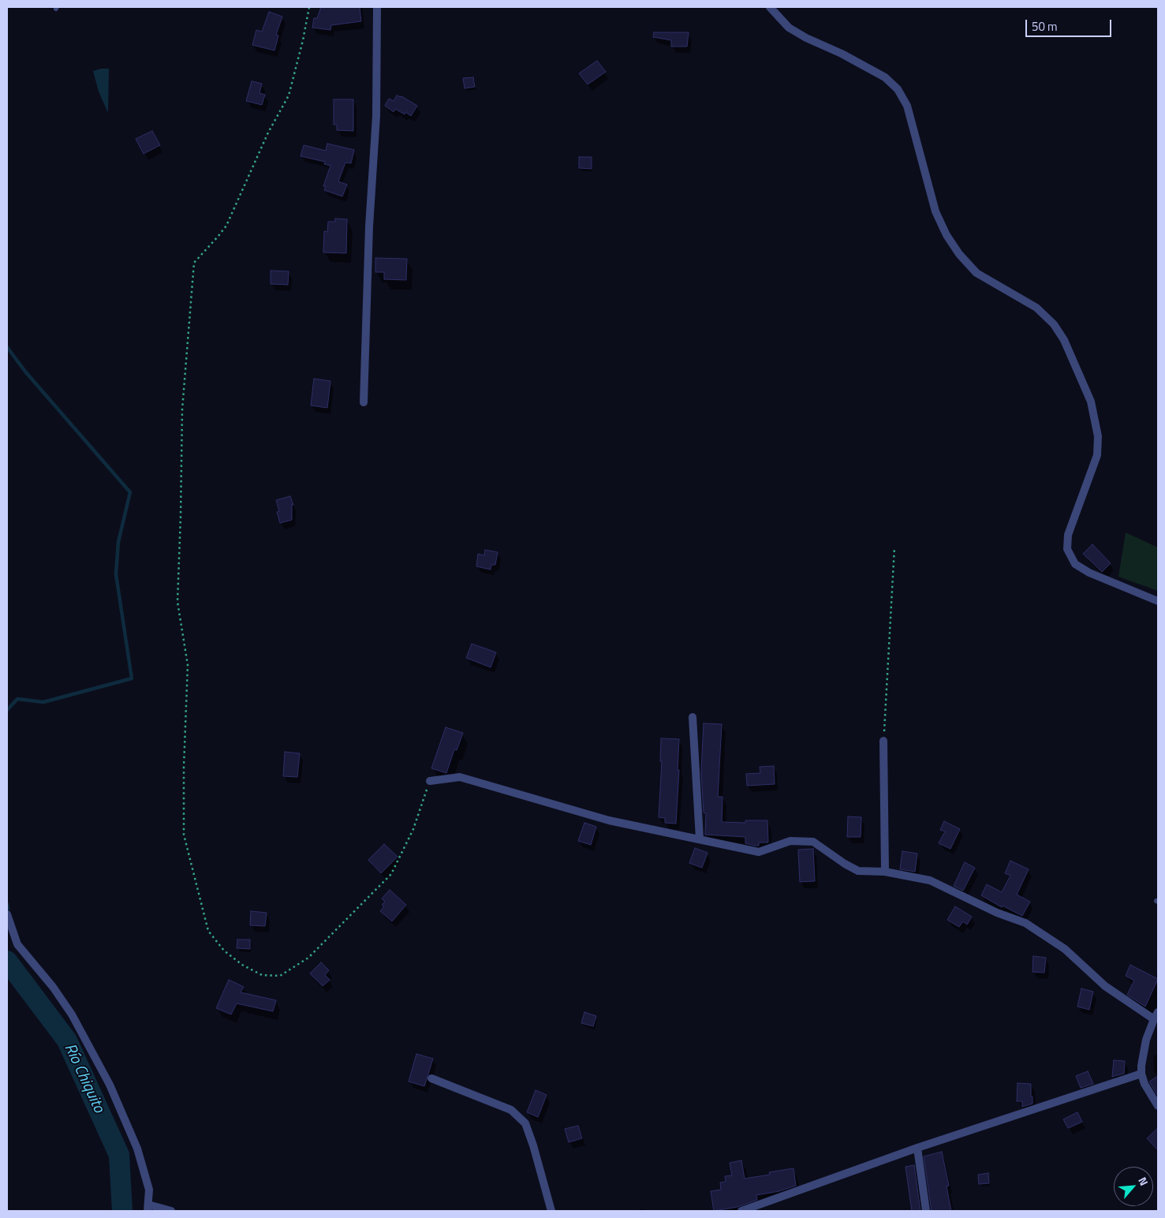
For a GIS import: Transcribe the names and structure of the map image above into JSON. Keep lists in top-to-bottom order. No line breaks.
{"water":["Río Chiquito"],"scale_bar":"50 m","north":"top right"}
